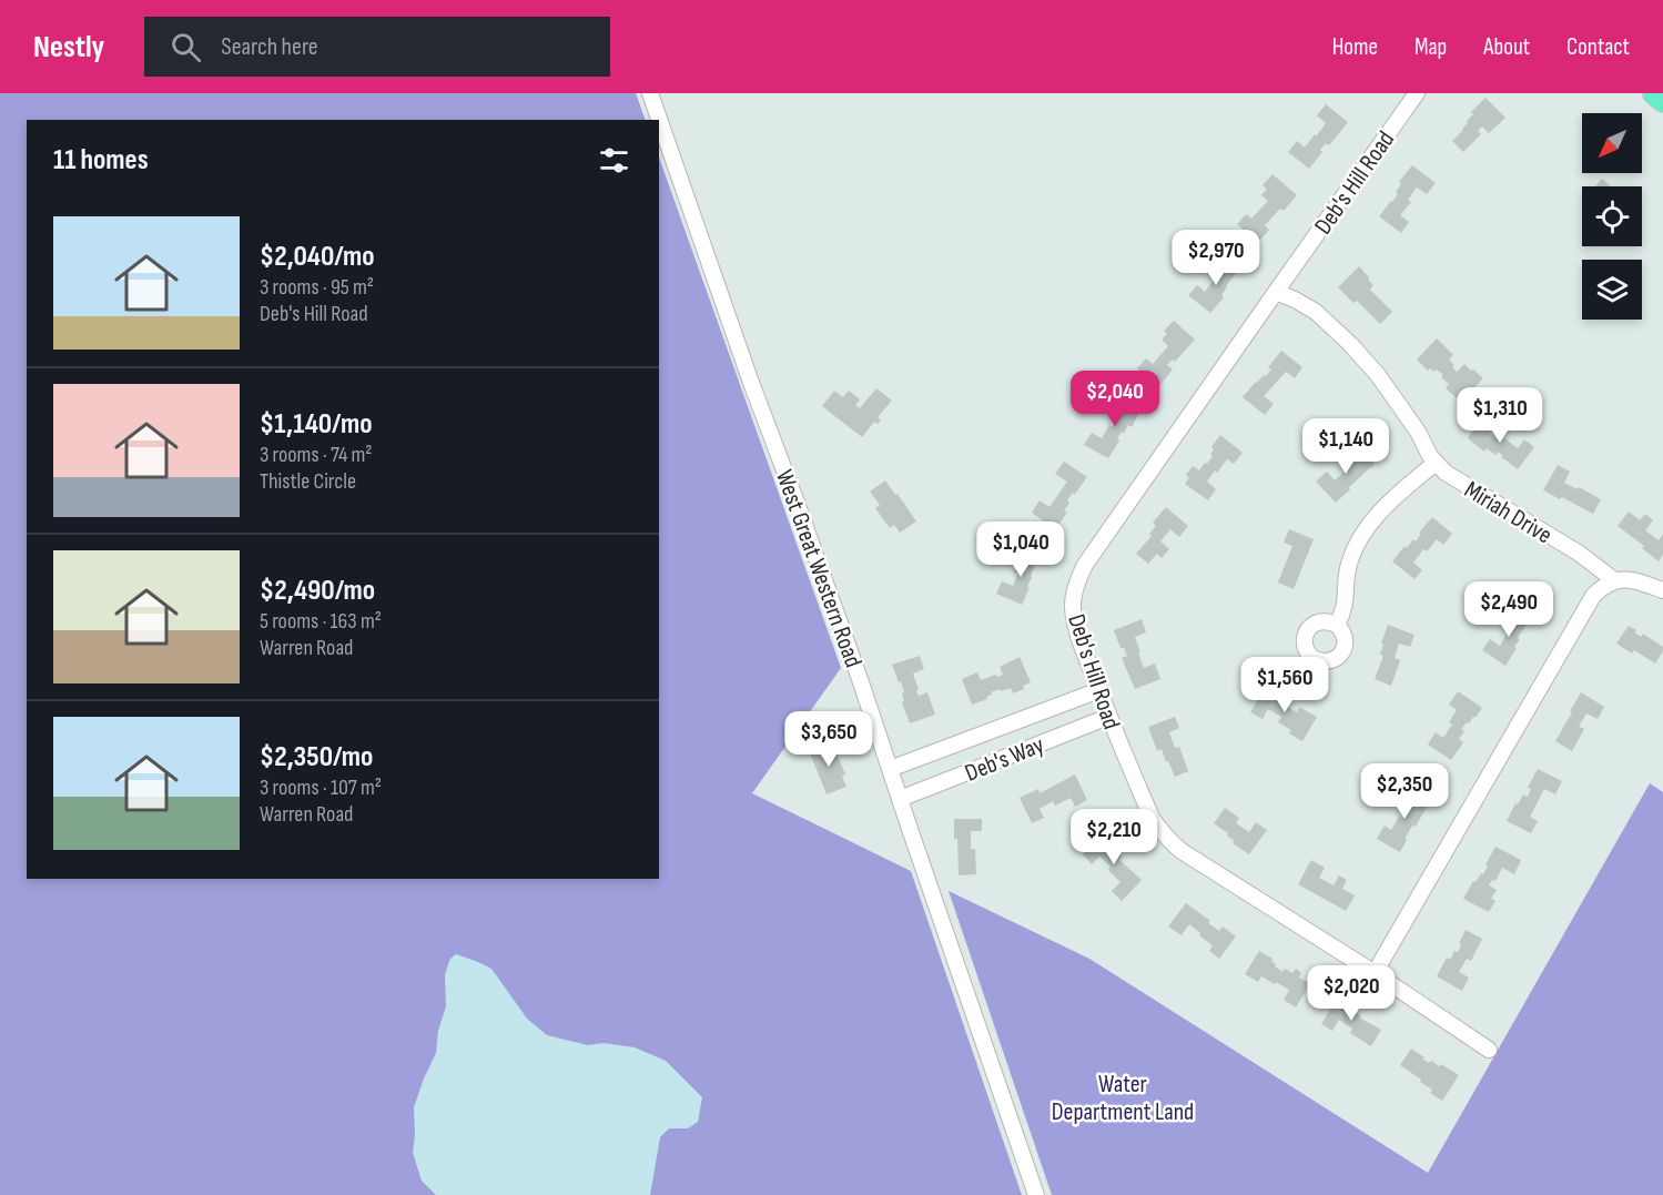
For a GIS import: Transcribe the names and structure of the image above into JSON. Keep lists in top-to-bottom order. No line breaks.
{"streets":{"street":["Deb's Hill Road","Miriah Drive","West Great Western Road","Deb's Way"]},"crossings":[["Deb's Hill Road","Miriah Drive"],["Deb's Hill Road","Deb's Way"],["West Great Western Road","Deb's Way"]],"parks":["Water Department Land"],"north":"bottom left","page":{"header":"Nestly","search":"Search here","nav":["Home","Map","About","Contact"],"heading":"11 homes","list":[{"name":"$2,040/mo","note":"3 rooms · 95 m² · Deb's Hill Road"},{"name":"$1,140/mo","note":"3 rooms · 74 m² · Thistle Circle"},{"name":"$2,490/mo","note":"5 rooms · 163 m² · Warren Road"},{"name":"$2,350/mo","note":"3 rooms · 107 m² · Warren Road"}],"price":["$2,970","$2,040","$1,310","$1,140","$1,040","$2,490","$1,560","$3,650","$2,350","$2,210","$2,020"]}}
